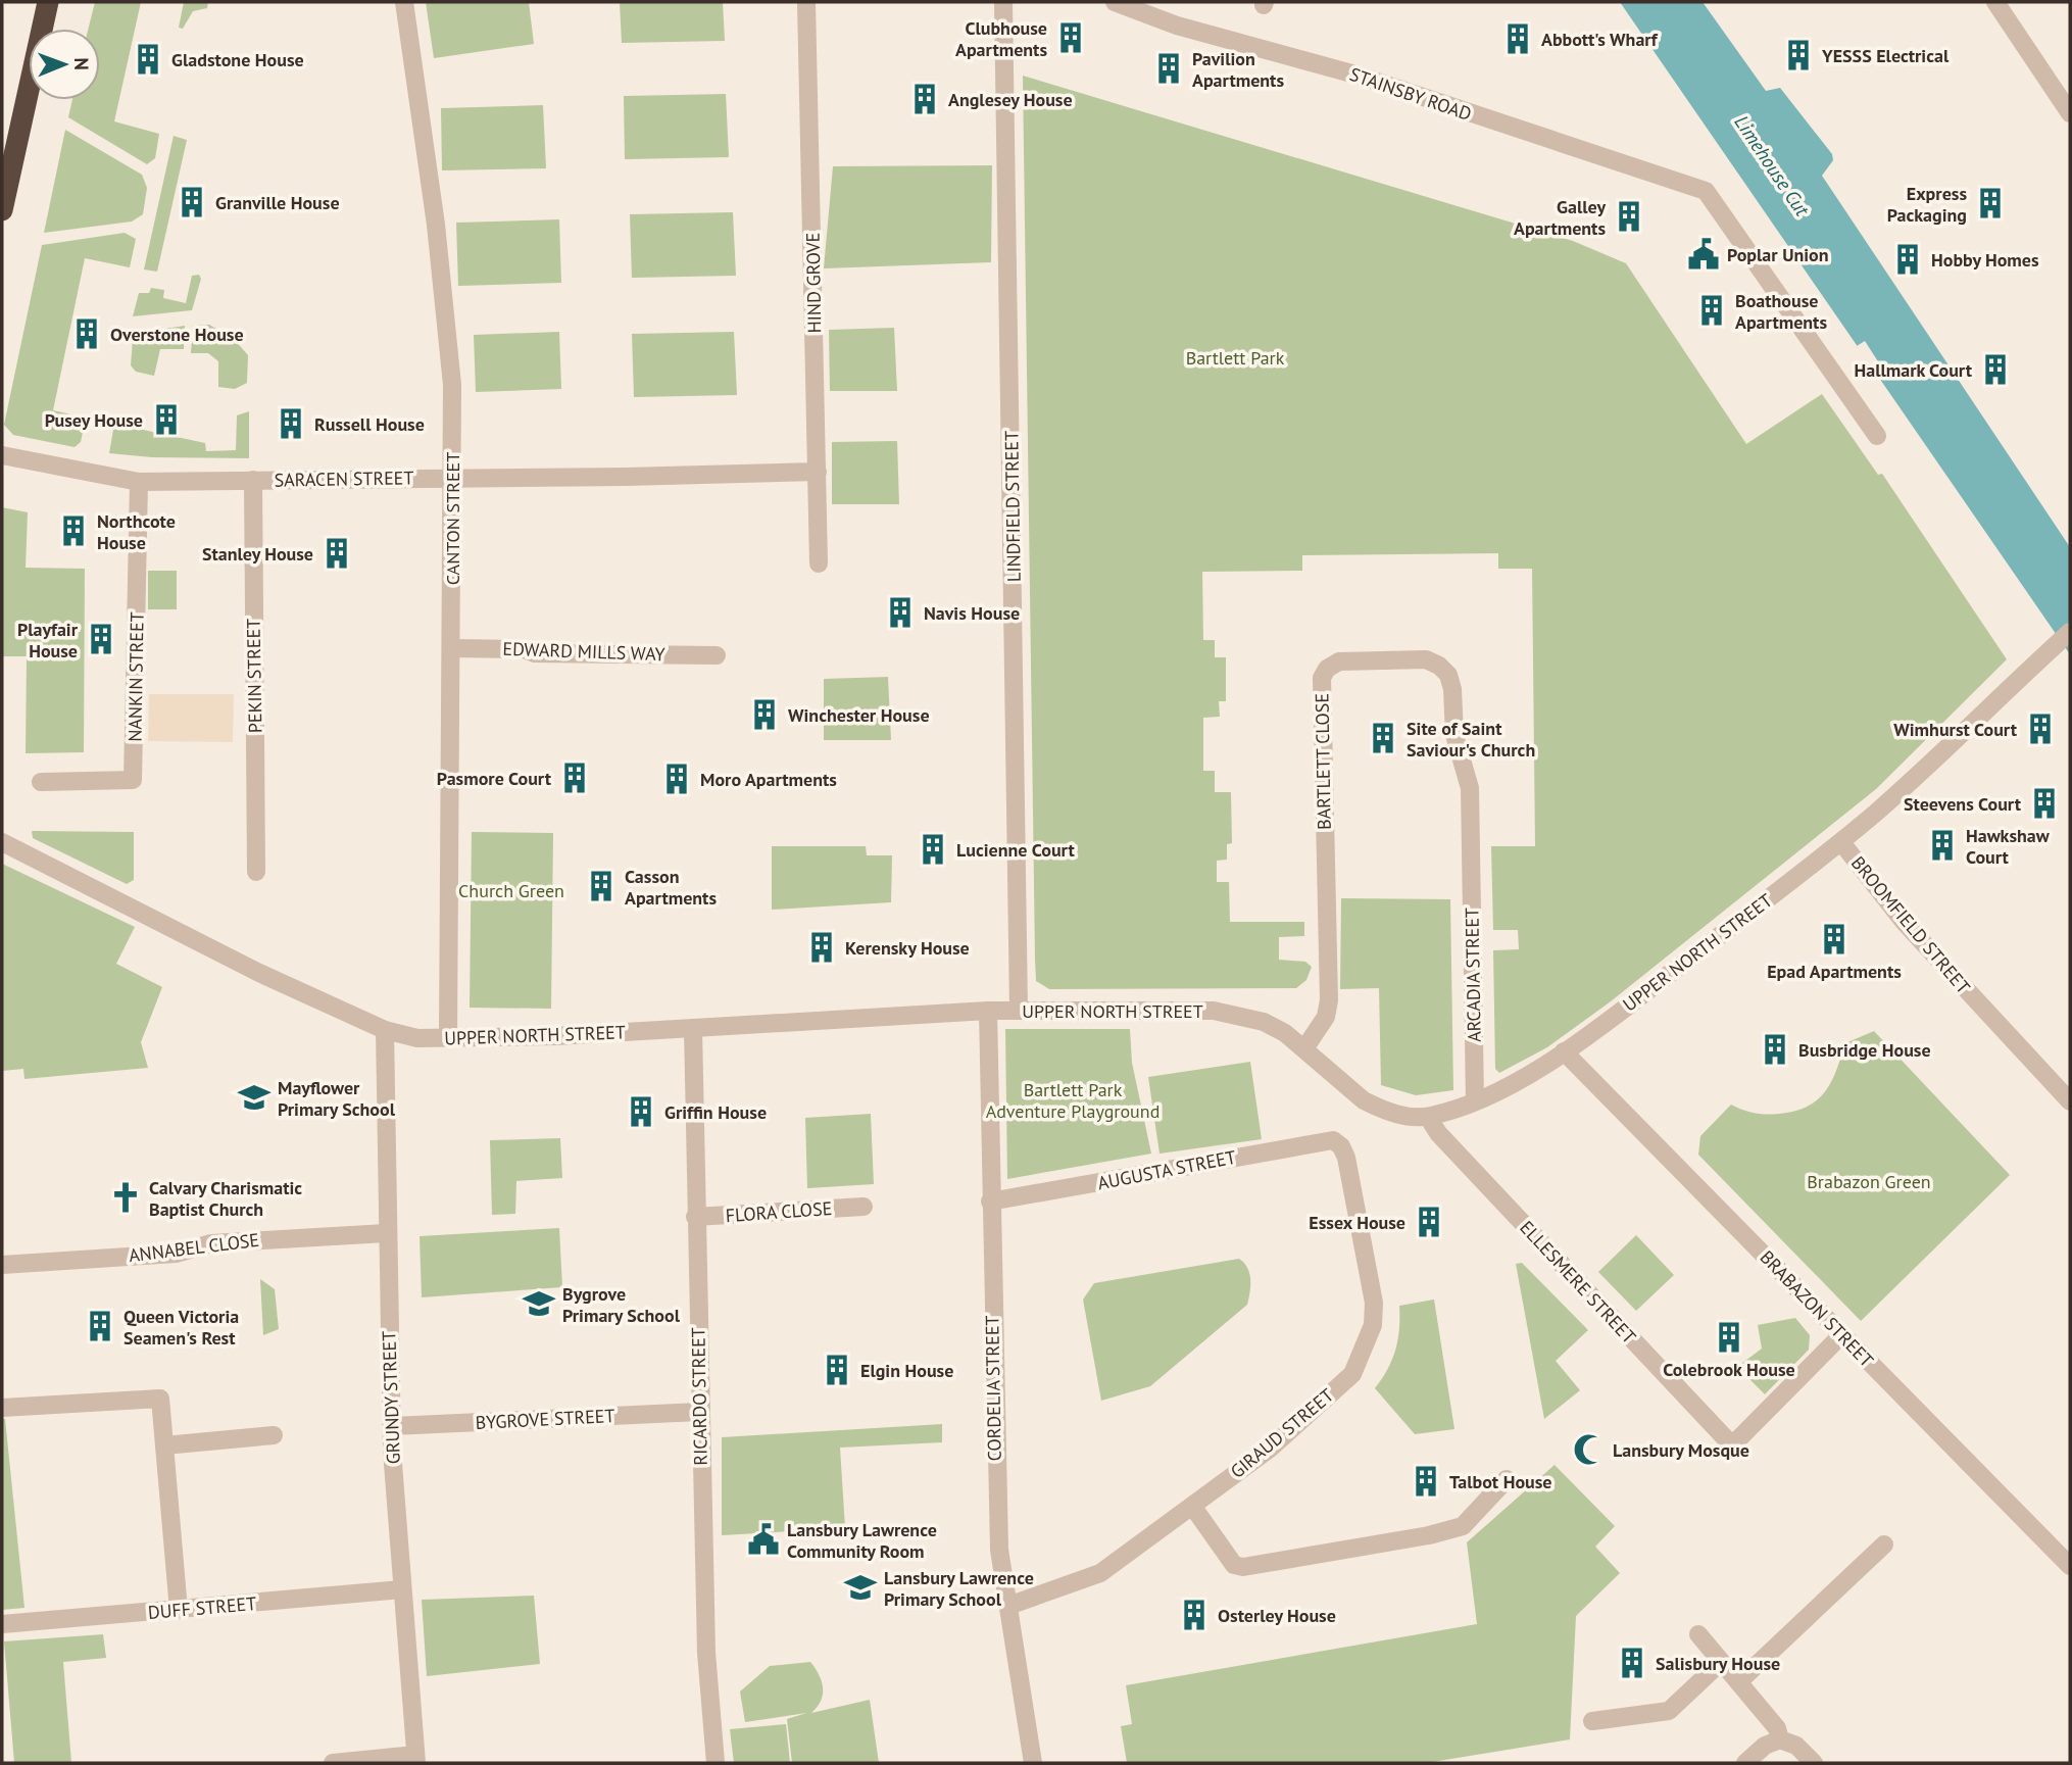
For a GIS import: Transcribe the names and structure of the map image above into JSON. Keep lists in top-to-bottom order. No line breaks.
{"streets":{"street":["STAINSBY ROAD","HIND GROVE","SARACEN STREET","LINDFIELD STREET","CANTON STREET","EDWARD MILLS WAY","PEKIN STREET","NANKIN STREET","BARTLETT CLOSE","BROOMFIELD STREET","UPPER NORTH STREET","ARCADIA STREET","AUGUSTA STREET","FLORA CLOSE","ANNABEL CLOSE","ELLESMERE STREET","BRABAZON STREET","CORDELIA STREET","RICARDO STREET","GRUNDY STREET","BYGROVE STREET","GIRAUD STREET","DUFF STREET"]},"crossings":[["HIND GROVE","SARACEN STREET"],["SARACEN STREET","CANTON STREET"],["SARACEN STREET","PEKIN STREET"],["SARACEN STREET","NANKIN STREET"],["LINDFIELD STREET","UPPER NORTH STREET"],["CANTON STREET","EDWARD MILLS WAY"],["CANTON STREET","UPPER NORTH STREET"],["BARTLETT CLOSE","UPPER NORTH STREET"],["BARTLETT CLOSE","ARCADIA STREET"],["BROOMFIELD STREET","UPPER NORTH STREET"],["UPPER NORTH STREET","ARCADIA STREET"],["UPPER NORTH STREET","ELLESMERE STREET"],["UPPER NORTH STREET","BRABAZON STREET"],["UPPER NORTH STREET","CORDELIA STREET"],["UPPER NORTH STREET","RICARDO STREET"],["UPPER NORTH STREET","GRUNDY STREET"],["AUGUSTA STREET","CORDELIA STREET"],["AUGUSTA STREET","GIRAUD STREET"],["FLORA CLOSE","RICARDO STREET"],["ANNABEL CLOSE","GRUNDY STREET"],["ELLESMERE STREET","BRABAZON STREET"],["CORDELIA STREET","GIRAUD STREET"],["RICARDO STREET","BYGROVE STREET"],["GRUNDY STREET","BYGROVE STREET"],["GRUNDY STREET","DUFF STREET"]],"water":["Limehouse Cut"],"parks":["Bartlett Park","Church Green","Bartlett Park Adventure Playground","Brabazon Green"],"places":{"building":["Clubhouse Apartments","Abbott's Wharf","YESSS Electrical","Gladstone House","Pavilion Apartments","Anglesey House","Granville House","Express Packaging","Galley Apartments","Hobby Homes","Boathouse Apartments","Overstone House","Hallmark Court","Pusey House","Russell House","Northcote House","Stanley House","Navis House","Playfair House","Winchester House","Wimhurst Court","Site of Saint Saviour's Church","Pasmore Court","Moro Apartments","Steevens Court","Hawkshaw Court","Lucienne Court","Casson Apartments","Epad Apartments","Kerensky House","Busbridge House","Griffin House","Essex House","Queen Victoria Seamen's Rest","Colebrook House","Elgin House","Talbot House","Osterley House","Salisbury House"],"public building":["Poplar Union","Lansbury Lawrence Community Room"],"school or university":["Mayflower Primary School","Bygrove Primary School","Lansbury Lawrence Primary School"],"church":["Calvary Charismatic Baptist Church"],"mosque":["Lansbury Mosque"]},"north":"right"}
